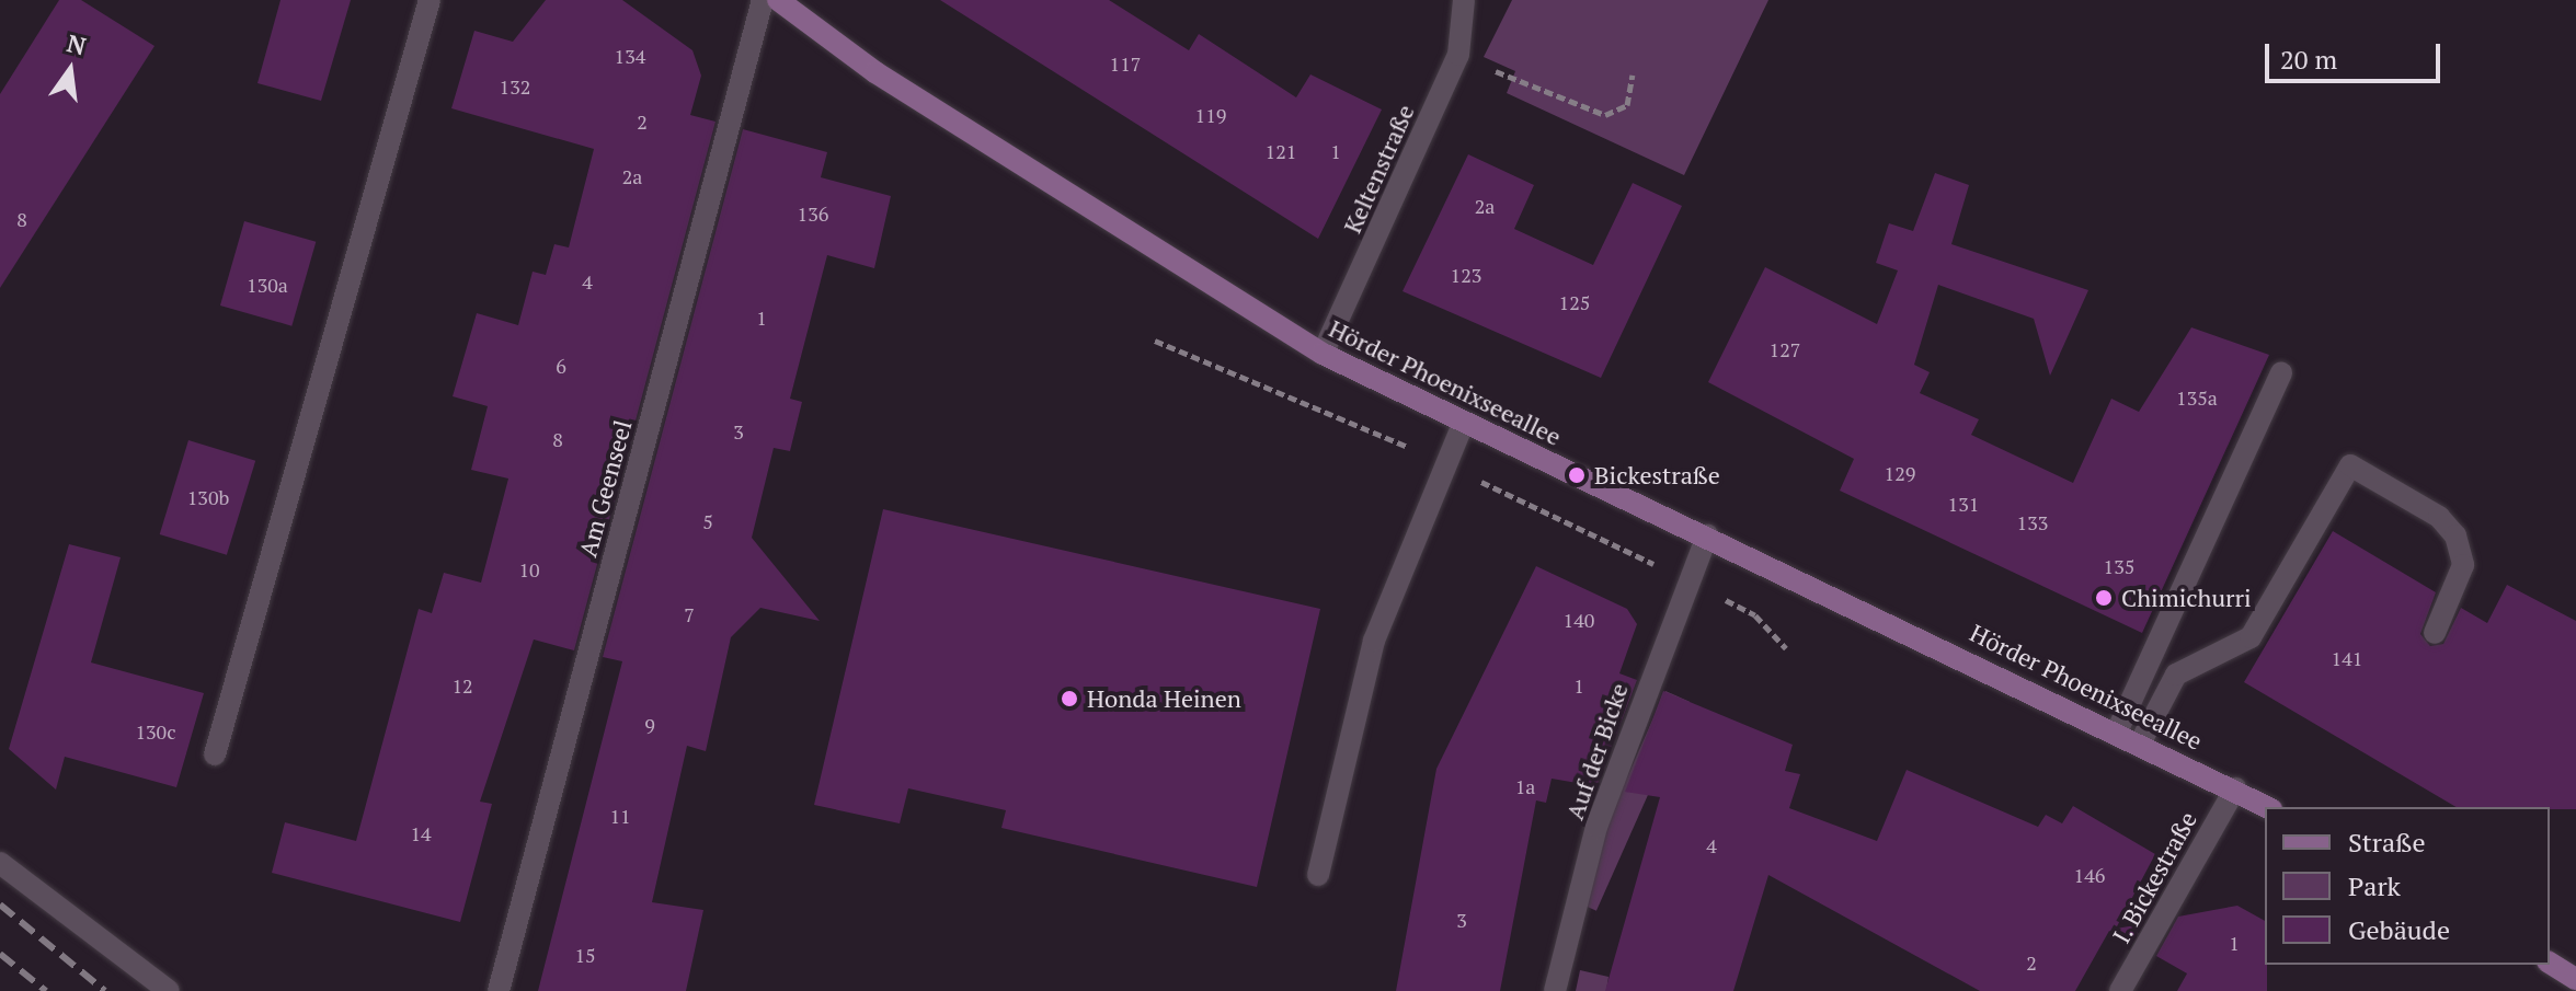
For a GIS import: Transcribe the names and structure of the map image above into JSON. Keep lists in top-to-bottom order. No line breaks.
{"streets":{"main road":["Hörder Phoenixseeallee"],"street":["Keltenstraße","Am Geenseel","Auf der Bicke","I. Bickestraße"]},"crossings":[["Keltenstraße","Hörder Phoenixseeallee"],["Hörder Phoenixseeallee","Auf der Bicke"],["Hörder Phoenixseeallee","I. Bickestraße"]],"places":["Bickestraße","Chimichurri","Honda Heinen"],"house_numbers":["134","117","132","119","2","121","1","2a","2a","136","8","123","4","130a","125","1","127","6","135a","3","8","129","130b","131","5","133","135","10","7","140","141","12","1","9","130c","1a","11","14","4","146","3","1","15","2"],"legend":["Straße","Park","Gebäude"],"scale_bar":"20 m","north":"top"}
